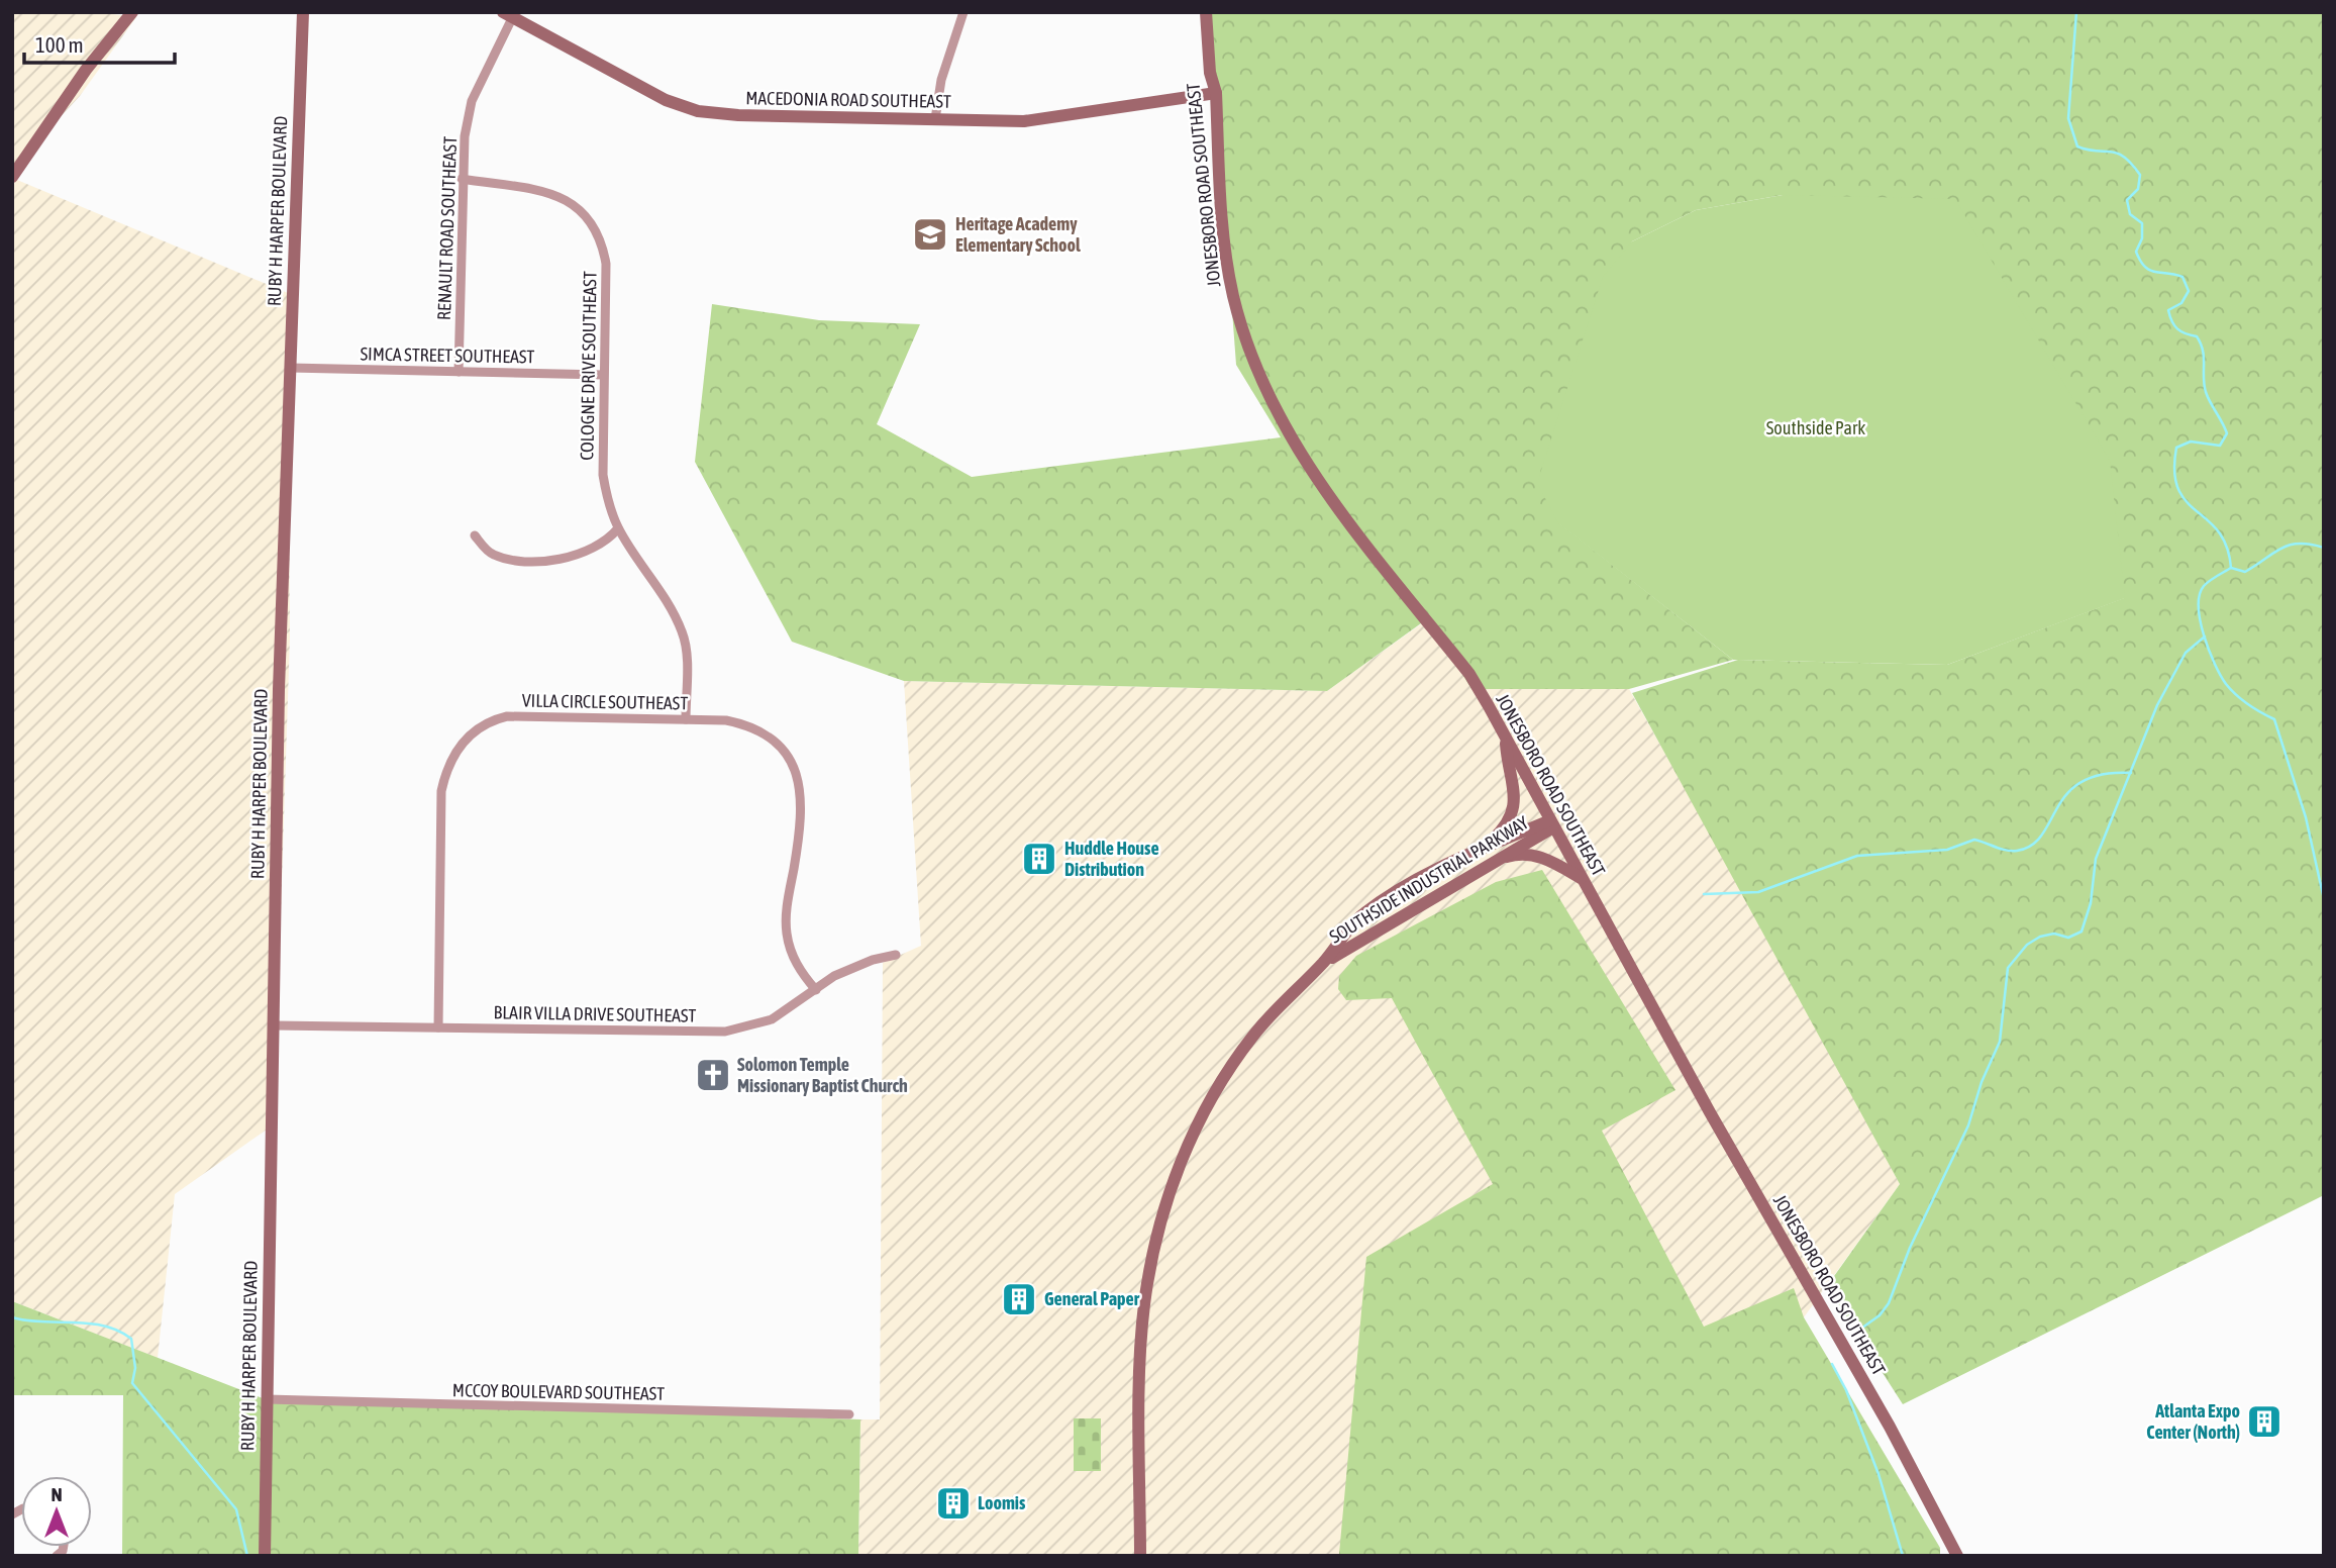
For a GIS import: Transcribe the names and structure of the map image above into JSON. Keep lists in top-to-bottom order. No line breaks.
{"streets":{"street":["MACEDONIA ROAD SOUTHEAST","JONESBORO ROAD SOUTHEAST","RUBY H HARPER BOULEVARD","RENAULT ROAD SOUTHEAST","SIMCA STREET SOUTHEAST","COLOGNE DRIVE SOUTHEAST","VILLA CIRCLE SOUTHEAST","SOUTHSIDE INDUSTRIAL PARKWAY","BLAIR VILLA DRIVE SOUTHEAST","MCCOY BOULEVARD SOUTHEAST"]},"crossings":[["MACEDONIA ROAD SOUTHEAST","JONESBORO ROAD SOUTHEAST"],["MACEDONIA ROAD SOUTHEAST","RENAULT ROAD SOUTHEAST"],["JONESBORO ROAD SOUTHEAST","SOUTHSIDE INDUSTRIAL PARKWAY"],["RUBY H HARPER BOULEVARD","SIMCA STREET SOUTHEAST"],["RUBY H HARPER BOULEVARD","BLAIR VILLA DRIVE SOUTHEAST"],["RUBY H HARPER BOULEVARD","MCCOY BOULEVARD SOUTHEAST"],["RENAULT ROAD SOUTHEAST","SIMCA STREET SOUTHEAST"],["RENAULT ROAD SOUTHEAST","COLOGNE DRIVE SOUTHEAST"],["SIMCA STREET SOUTHEAST","COLOGNE DRIVE SOUTHEAST"],["COLOGNE DRIVE SOUTHEAST","VILLA CIRCLE SOUTHEAST"],["VILLA CIRCLE SOUTHEAST","BLAIR VILLA DRIVE SOUTHEAST"]],"parks":["Southside Park"],"places":{"school or university":["Heritage Academy Elementary School"],"building":["Huddle House Distribution","General Paper","Atlanta Expo Center (North)","Loomis"],"church":["Solomon Temple Missionary Baptist Church"]},"scale_bar":"100 m","north":"top"}
